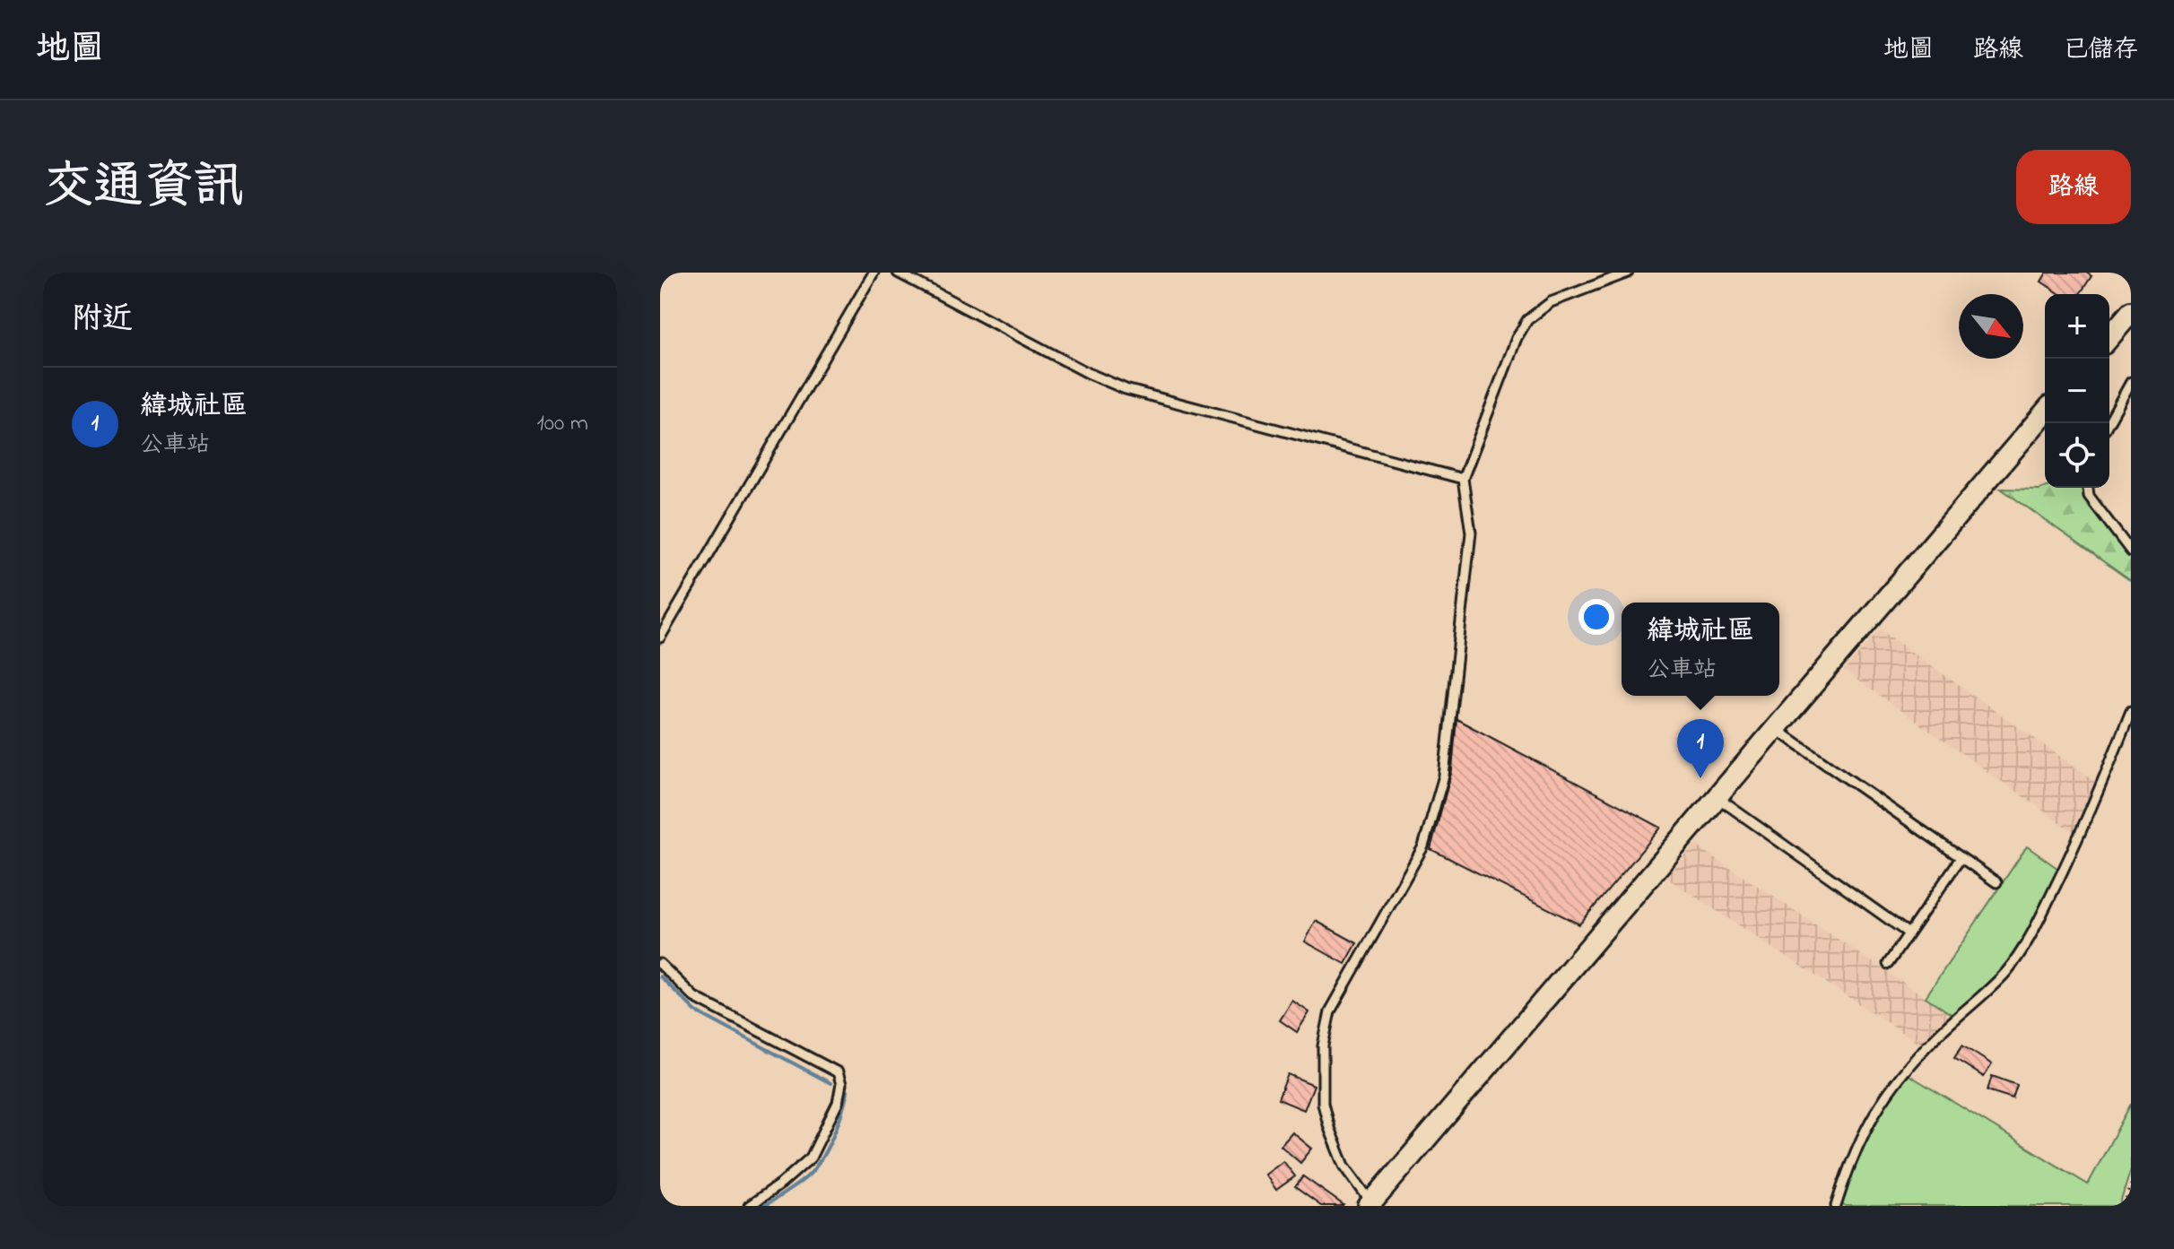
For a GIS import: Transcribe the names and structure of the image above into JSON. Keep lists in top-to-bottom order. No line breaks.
{"north":"bottom right","page":{"header":"地圖","nav":["地圖","路線","已儲存"],"title":"交通資訊","buttons":"路線","heading":"附近","map_buttons":["+","−"],"list":[{"mark":"1","name":"緯城社區","note":"公車站","value":"100 m"}],"popup":["緯城社區","公車站"],"pins":"1"}}
